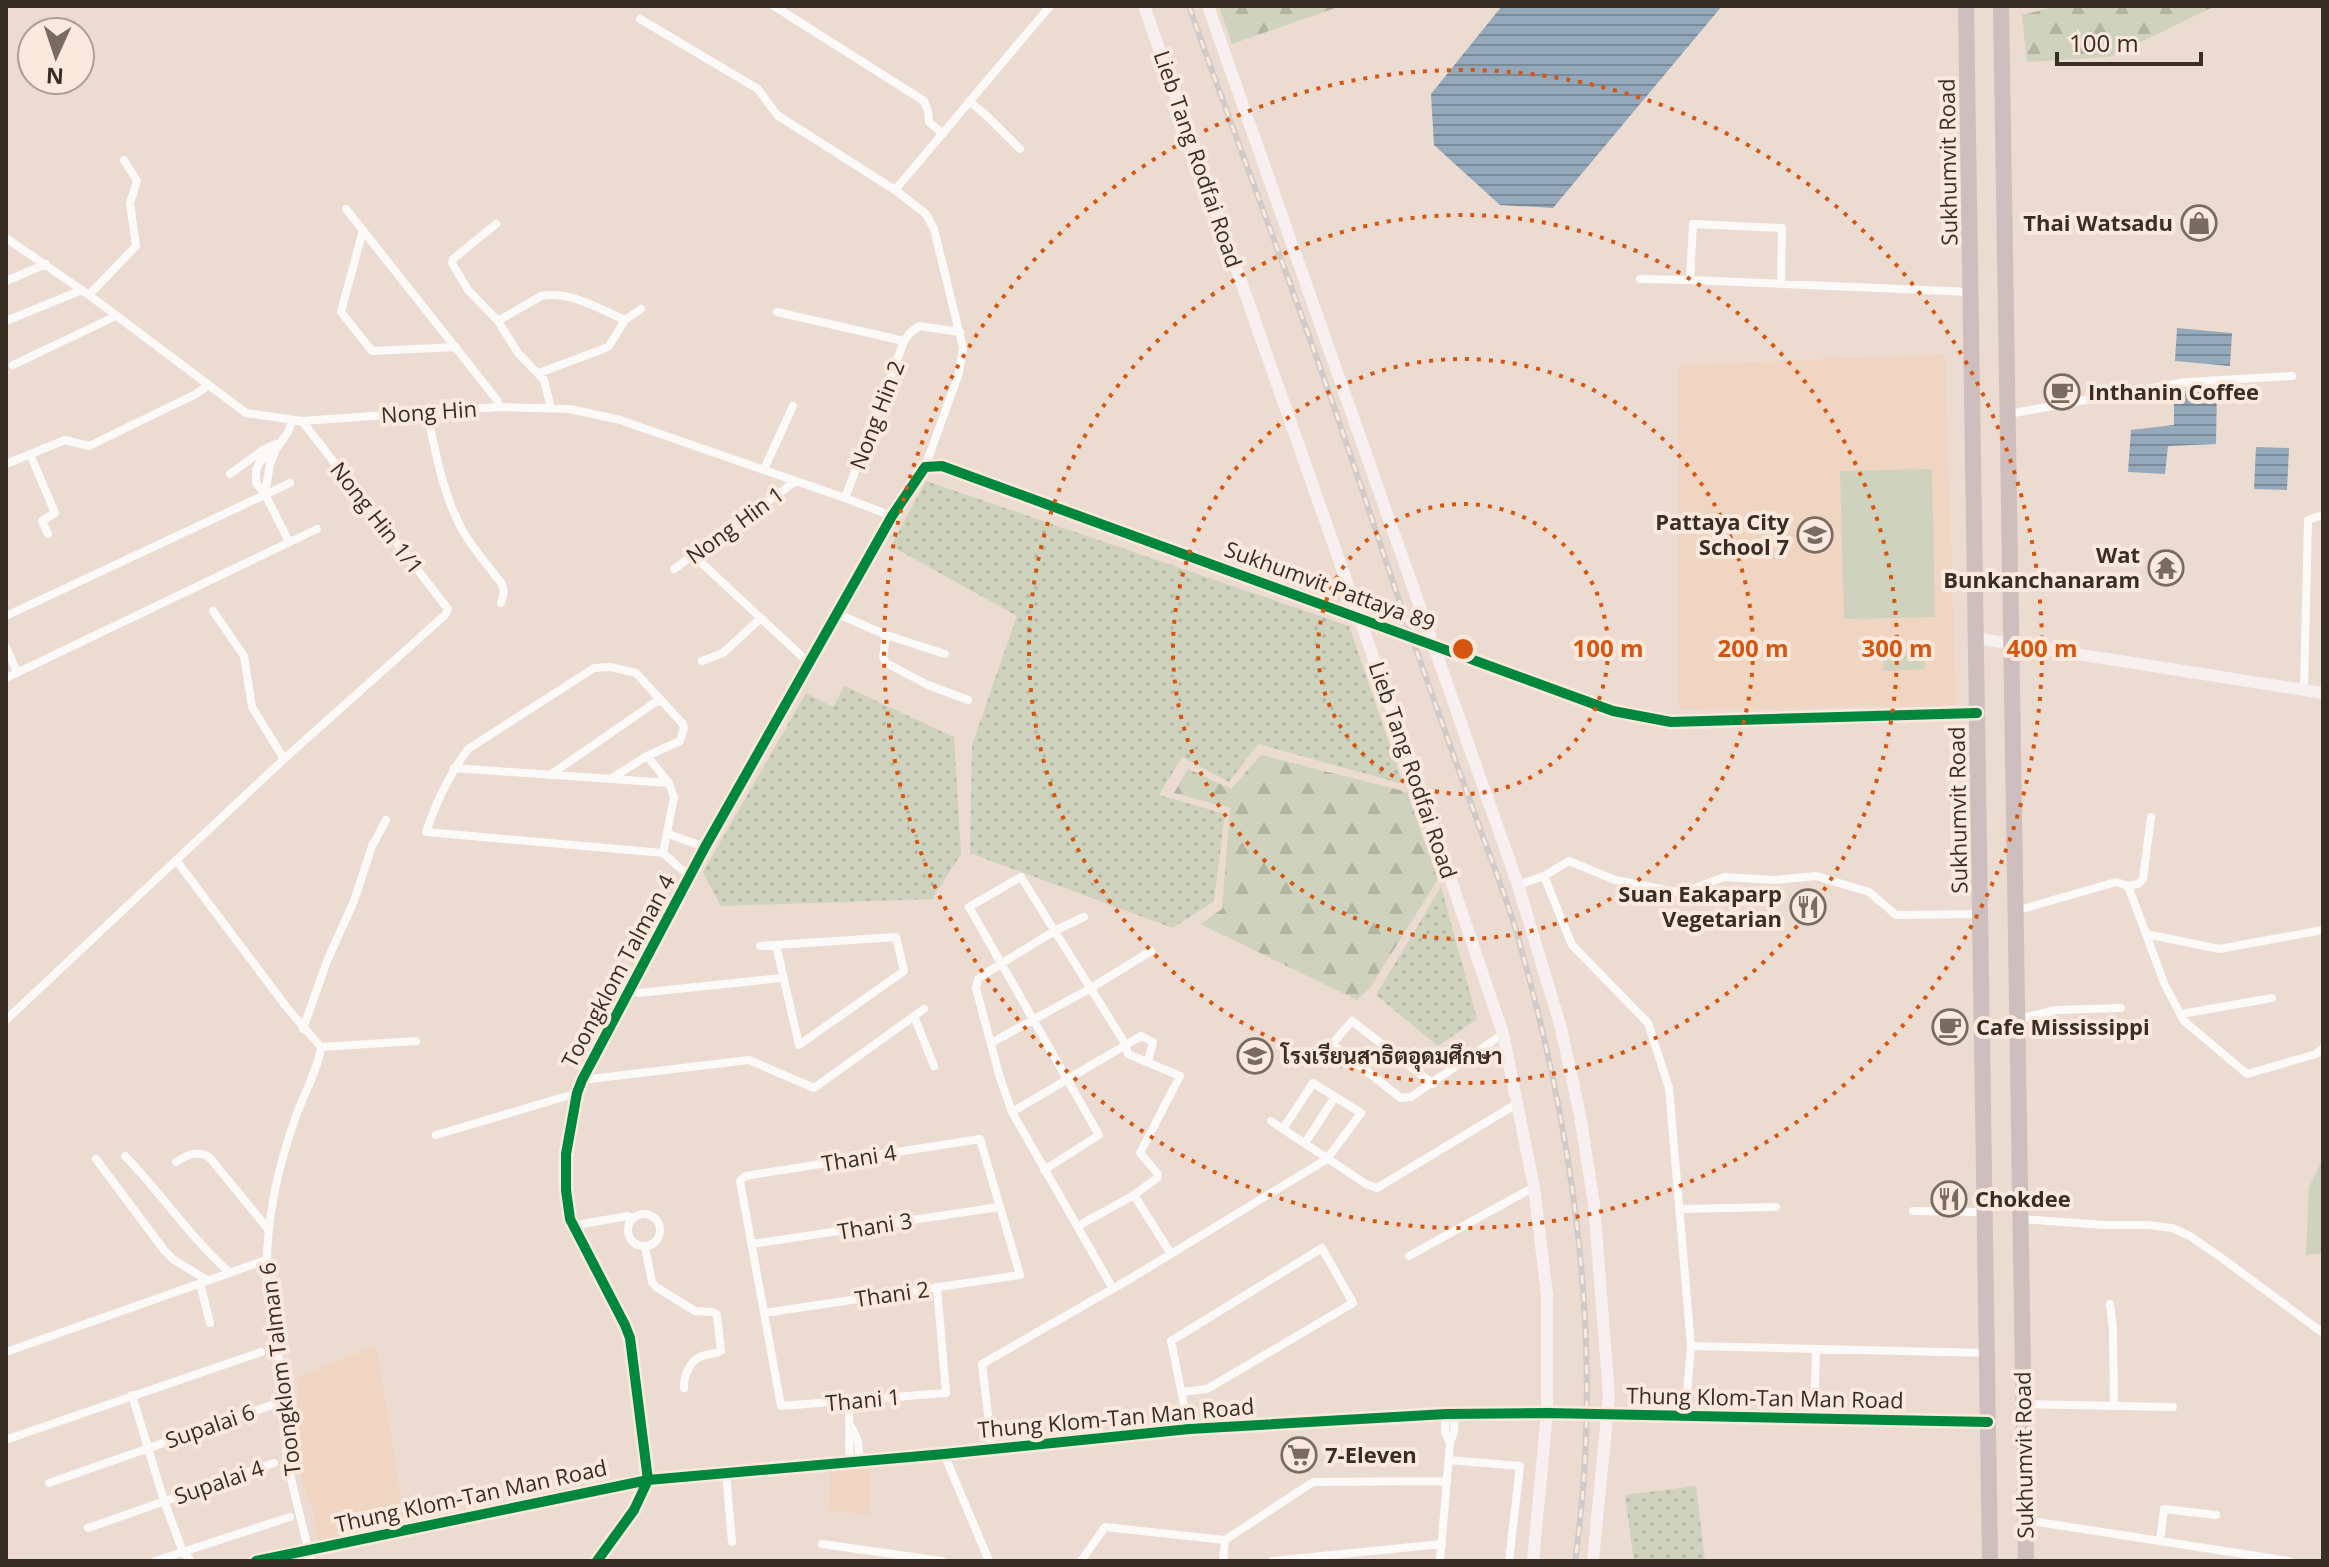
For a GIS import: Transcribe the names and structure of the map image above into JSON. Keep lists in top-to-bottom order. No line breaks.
{"streets":{"highway":["Sukhumvit Road"],"street":["Lieb Tang Rodfai Road","Nong Hin","Nong Hin 2","Nong Hin 1/1","Nong Hin 1","Sukhumvit Pattaya 89","Toongklom Talman 4","Thani 4","Thani 3","Thani 2","Toongklom Talman 6","Thung Klom-Tan Man Road","Thani 1","Supalai 6","Supalai 4"]},"crossings":[["Lieb Tang Rodfai Road","Sukhumvit Pattaya 89"],["Lieb Tang Rodfai Road","Thung Klom-Tan Man Road"],["Sukhumvit Road","Sukhumvit Pattaya 89"],["Sukhumvit Road","Thung Klom-Tan Man Road"],["Nong Hin","Nong Hin 2"],["Nong Hin","Nong Hin 1/1"],["Nong Hin","Nong Hin 1"],["Nong Hin","Toongklom Talman 4"],["Toongklom Talman 4","Thung Klom-Tan Man Road"],["Thani 4","Thani 3"],["Thani 4","Thani 2"],["Thani 3","Thani 2"],["Thani 2","Thani 1"],["Toongklom Talman 6","Thung Klom-Tan Man Road"]],"places":{"shop":["Thai Watsadu"],"cafe":["Inthanin Coffee","Cafe Mississippi"],"school or university":["Pattaya City School 7","โรงเรียนสาธิตอุดมศึกษา"],"temple":["Wat Bunkanchanaram"],"restaurant":["Suan Eakaparp Vegetarian","Chokdee"],"supermarket":["7-Eleven"]},"scale_bar":"100 m","north":"bottom","rings":["100 m","200 m","300 m","400 m"]}
